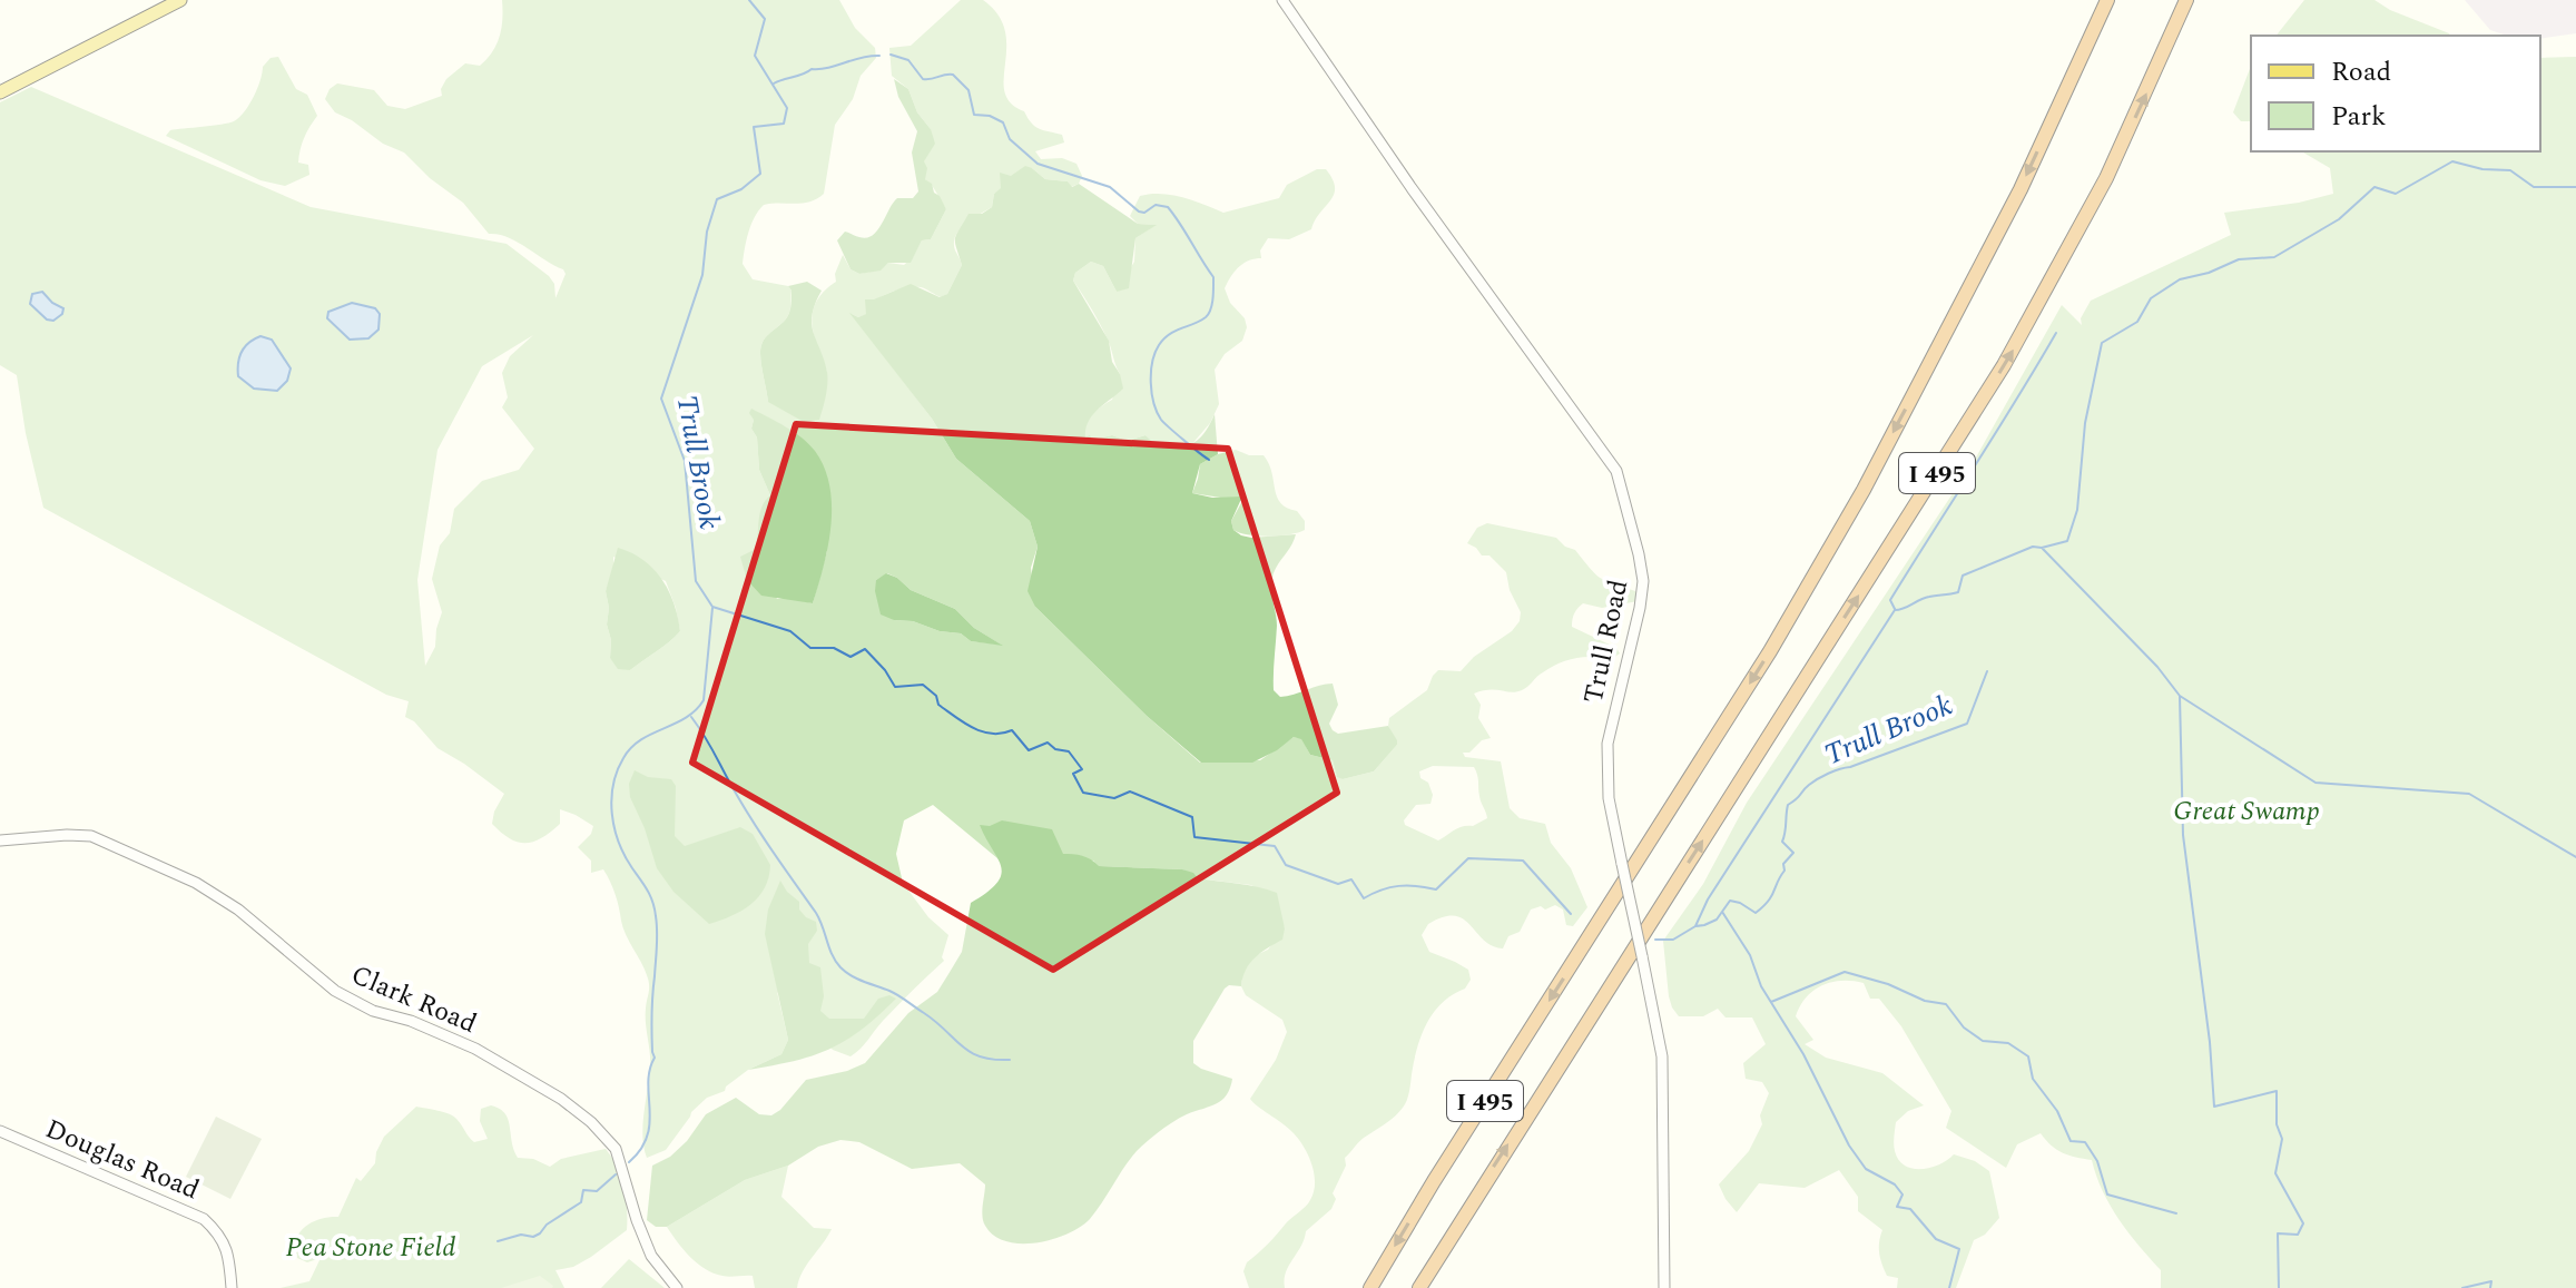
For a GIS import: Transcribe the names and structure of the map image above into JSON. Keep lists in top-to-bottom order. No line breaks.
{"streets":{"highway":["I 495"],"street":["Trull Road","Clark Road","Douglas Road"]},"water":["Trull Brook"],"parks":["Great Swamp","Pea Stone Field"],"legend":["Road","Park"]}
